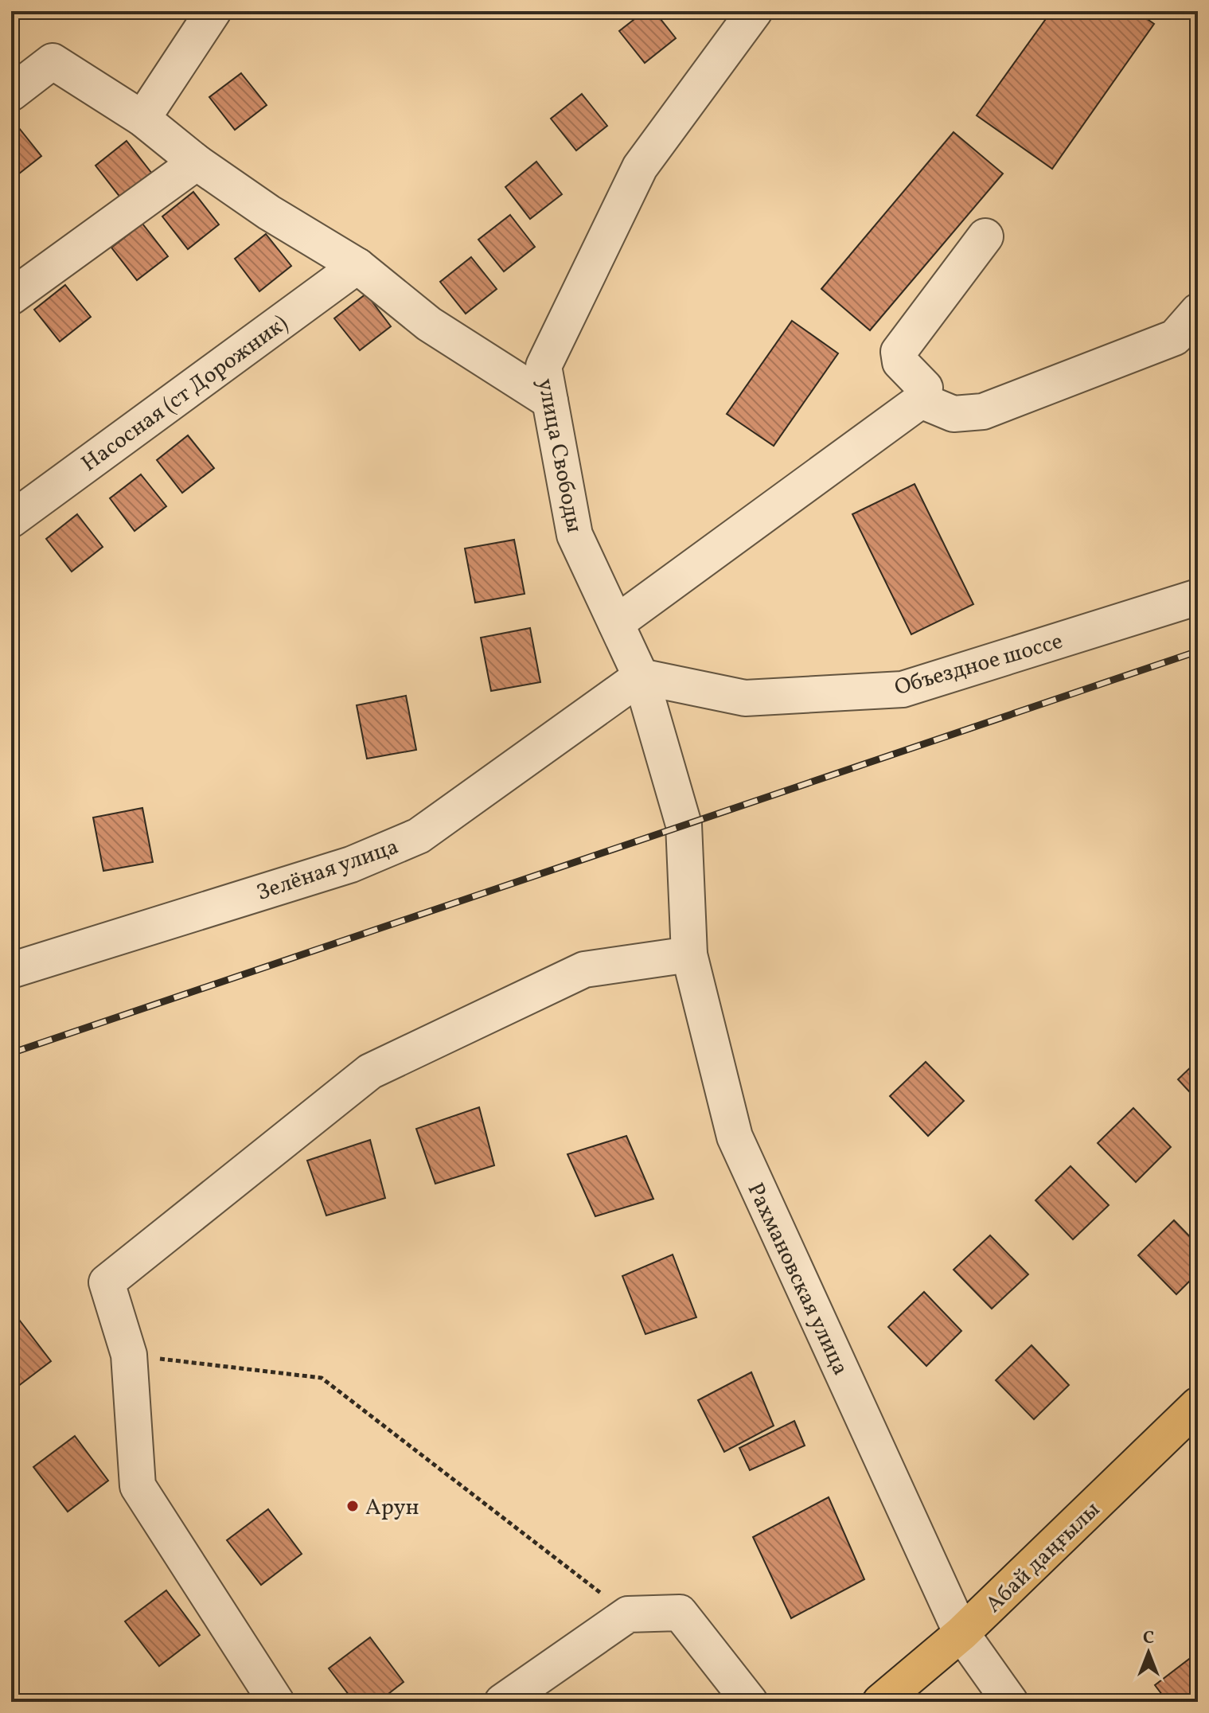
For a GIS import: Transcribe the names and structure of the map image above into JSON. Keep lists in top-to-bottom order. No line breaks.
{"streets":{"main road":["Абай даңғылы"],"street":["Насосная (ст Дорожник)","улица Свободы","Объездное шоссе","Зелёная улица","Рахмановская улица"]},"crossings":[["улица Свободы","Объездное шоссе"],["улица Свободы","Зелёная улица"],["улица Свободы","Рахмановская улица"],["Объездное шоссе","Зелёная улица"],["Рахмановская улица","Абай даңғылы"]],"places":["Арун"],"north":"top"}
